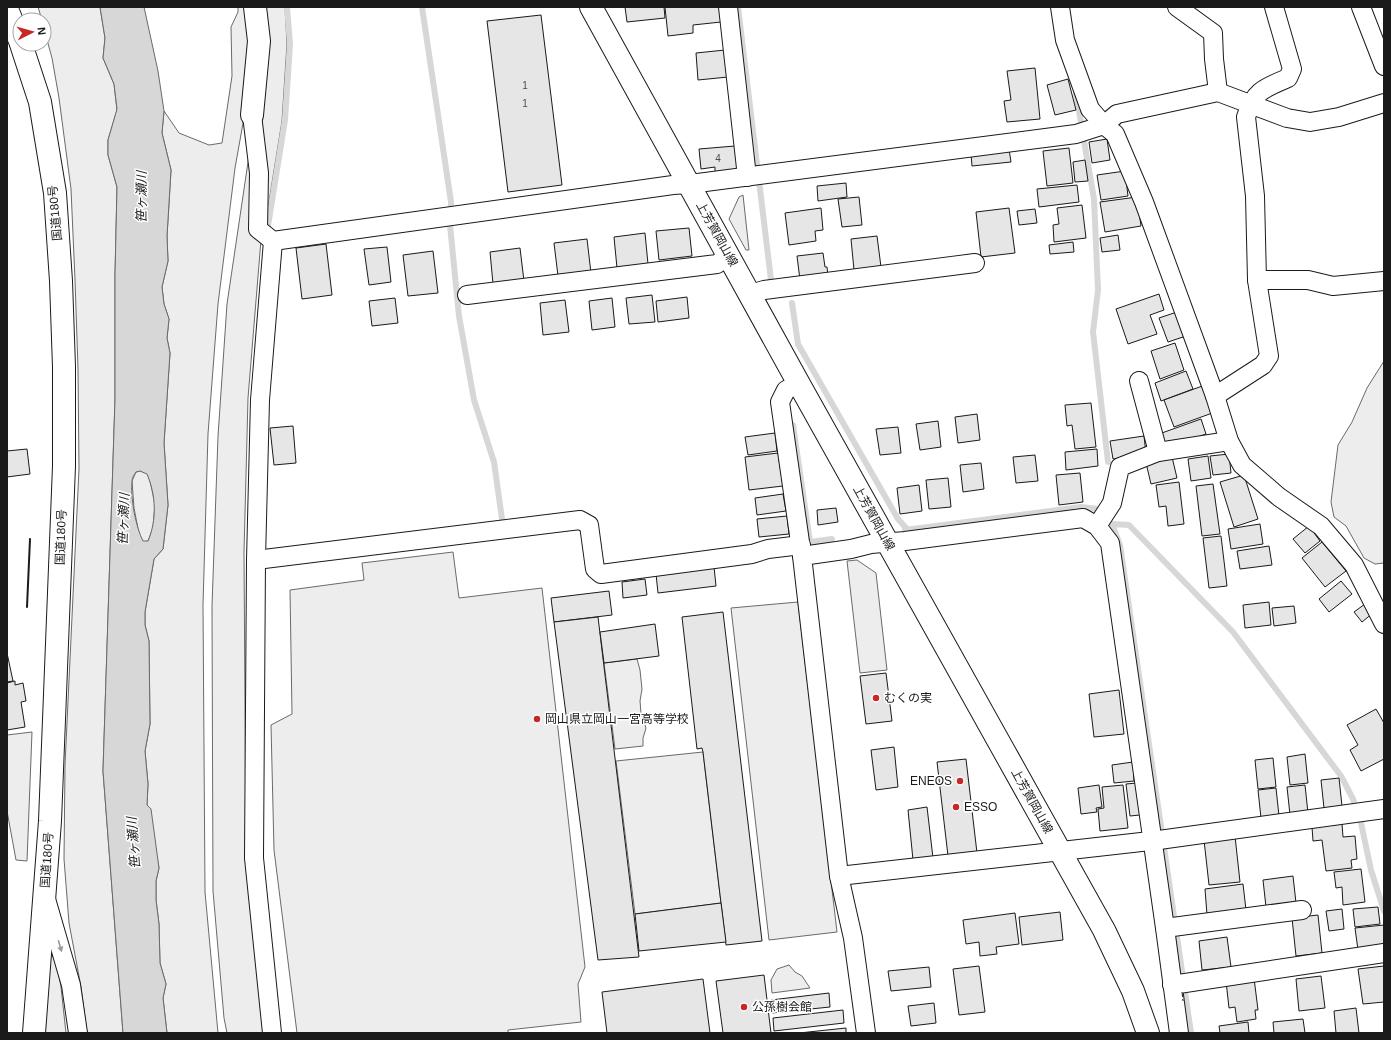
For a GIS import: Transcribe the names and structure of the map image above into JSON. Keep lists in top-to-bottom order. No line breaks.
{"streets":{"main road":["国道180号","上芳賀岡山線"]},"water":["笹ヶ瀬川"],"places":["むくの実","岡山県立岡山一宮高等学校","ENEOS","ESSO","公孫樹会館"],"house_numbers":["1","1","4"],"north":"right"}
